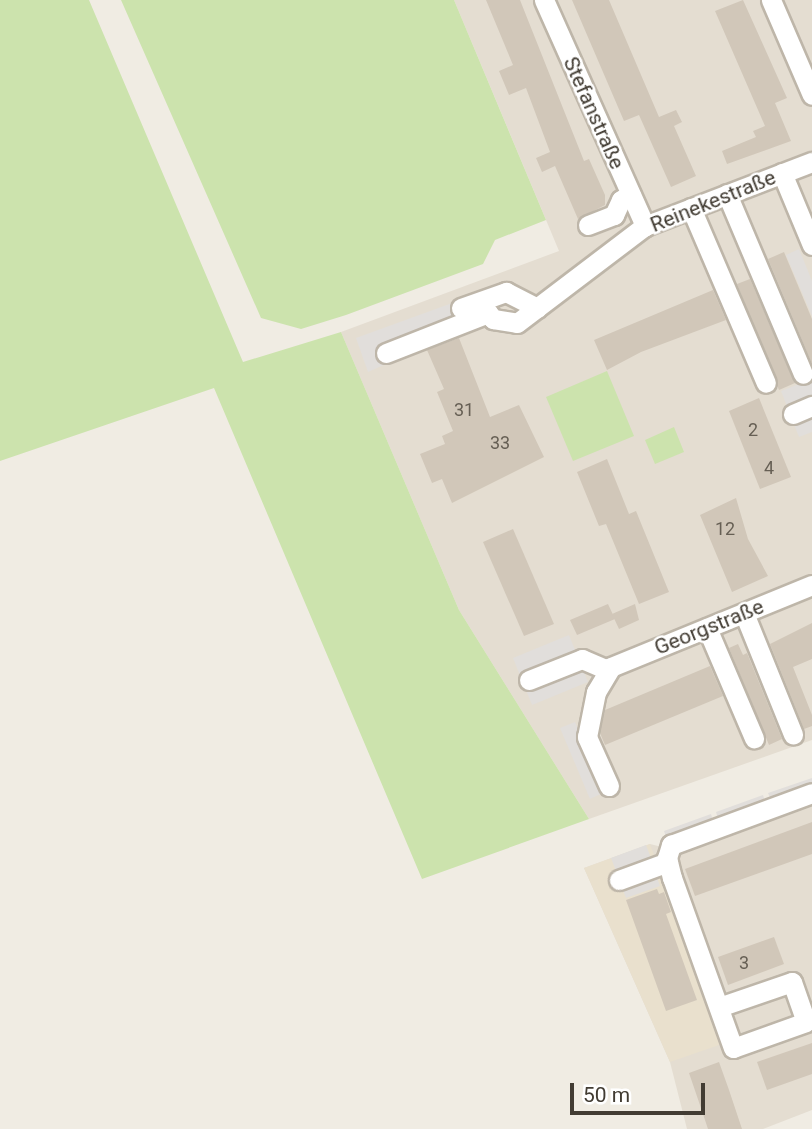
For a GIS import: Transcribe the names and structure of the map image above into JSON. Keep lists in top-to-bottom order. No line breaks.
{"streets":{"street":["Stefanstraße","Reinekestraße","Georgstraße"]},"crossings":[["Stefanstraße","Reinekestraße"]],"house_numbers":["31","2","33","4","12","3"],"scale_bar":"50 m"}
